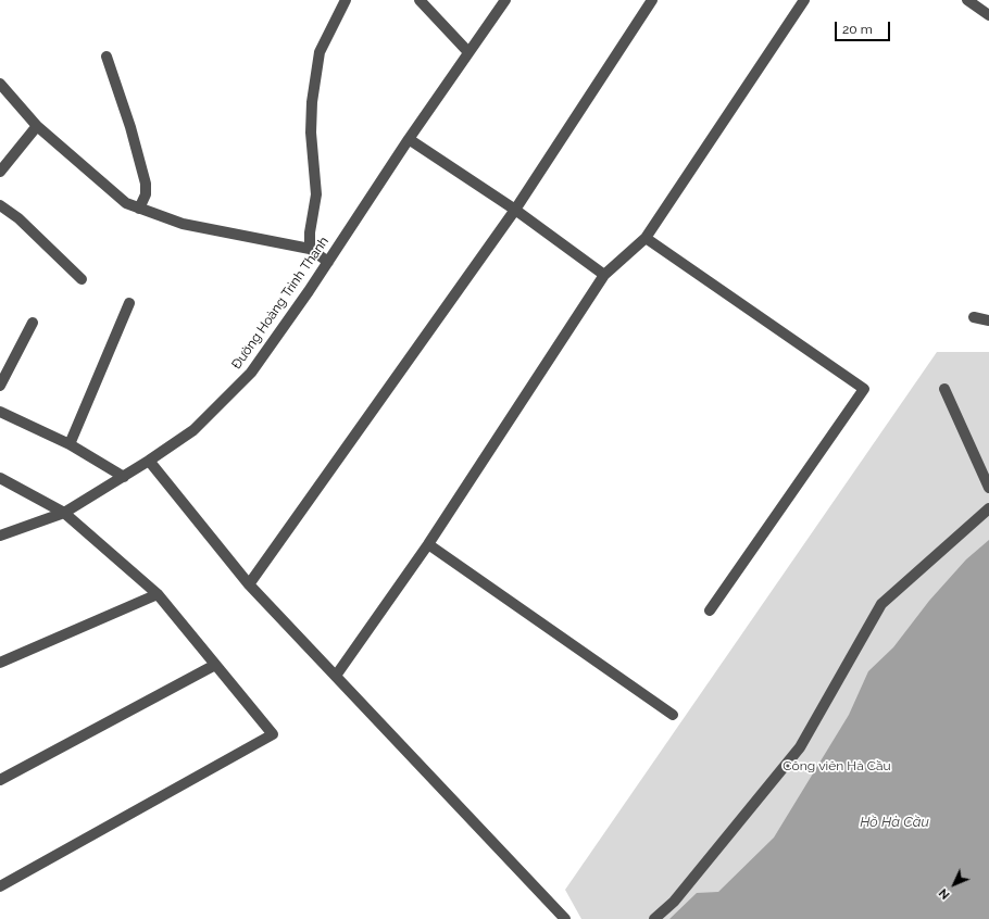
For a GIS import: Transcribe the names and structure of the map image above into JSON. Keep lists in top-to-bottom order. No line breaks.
{"streets":{"street":["Đường Hoàng Trình Thanh"]},"water":["Hồ Hà Cầu"],"parks":["Công viên Hà Cầu"],"scale_bar":"20 m","north":"bottom left"}
